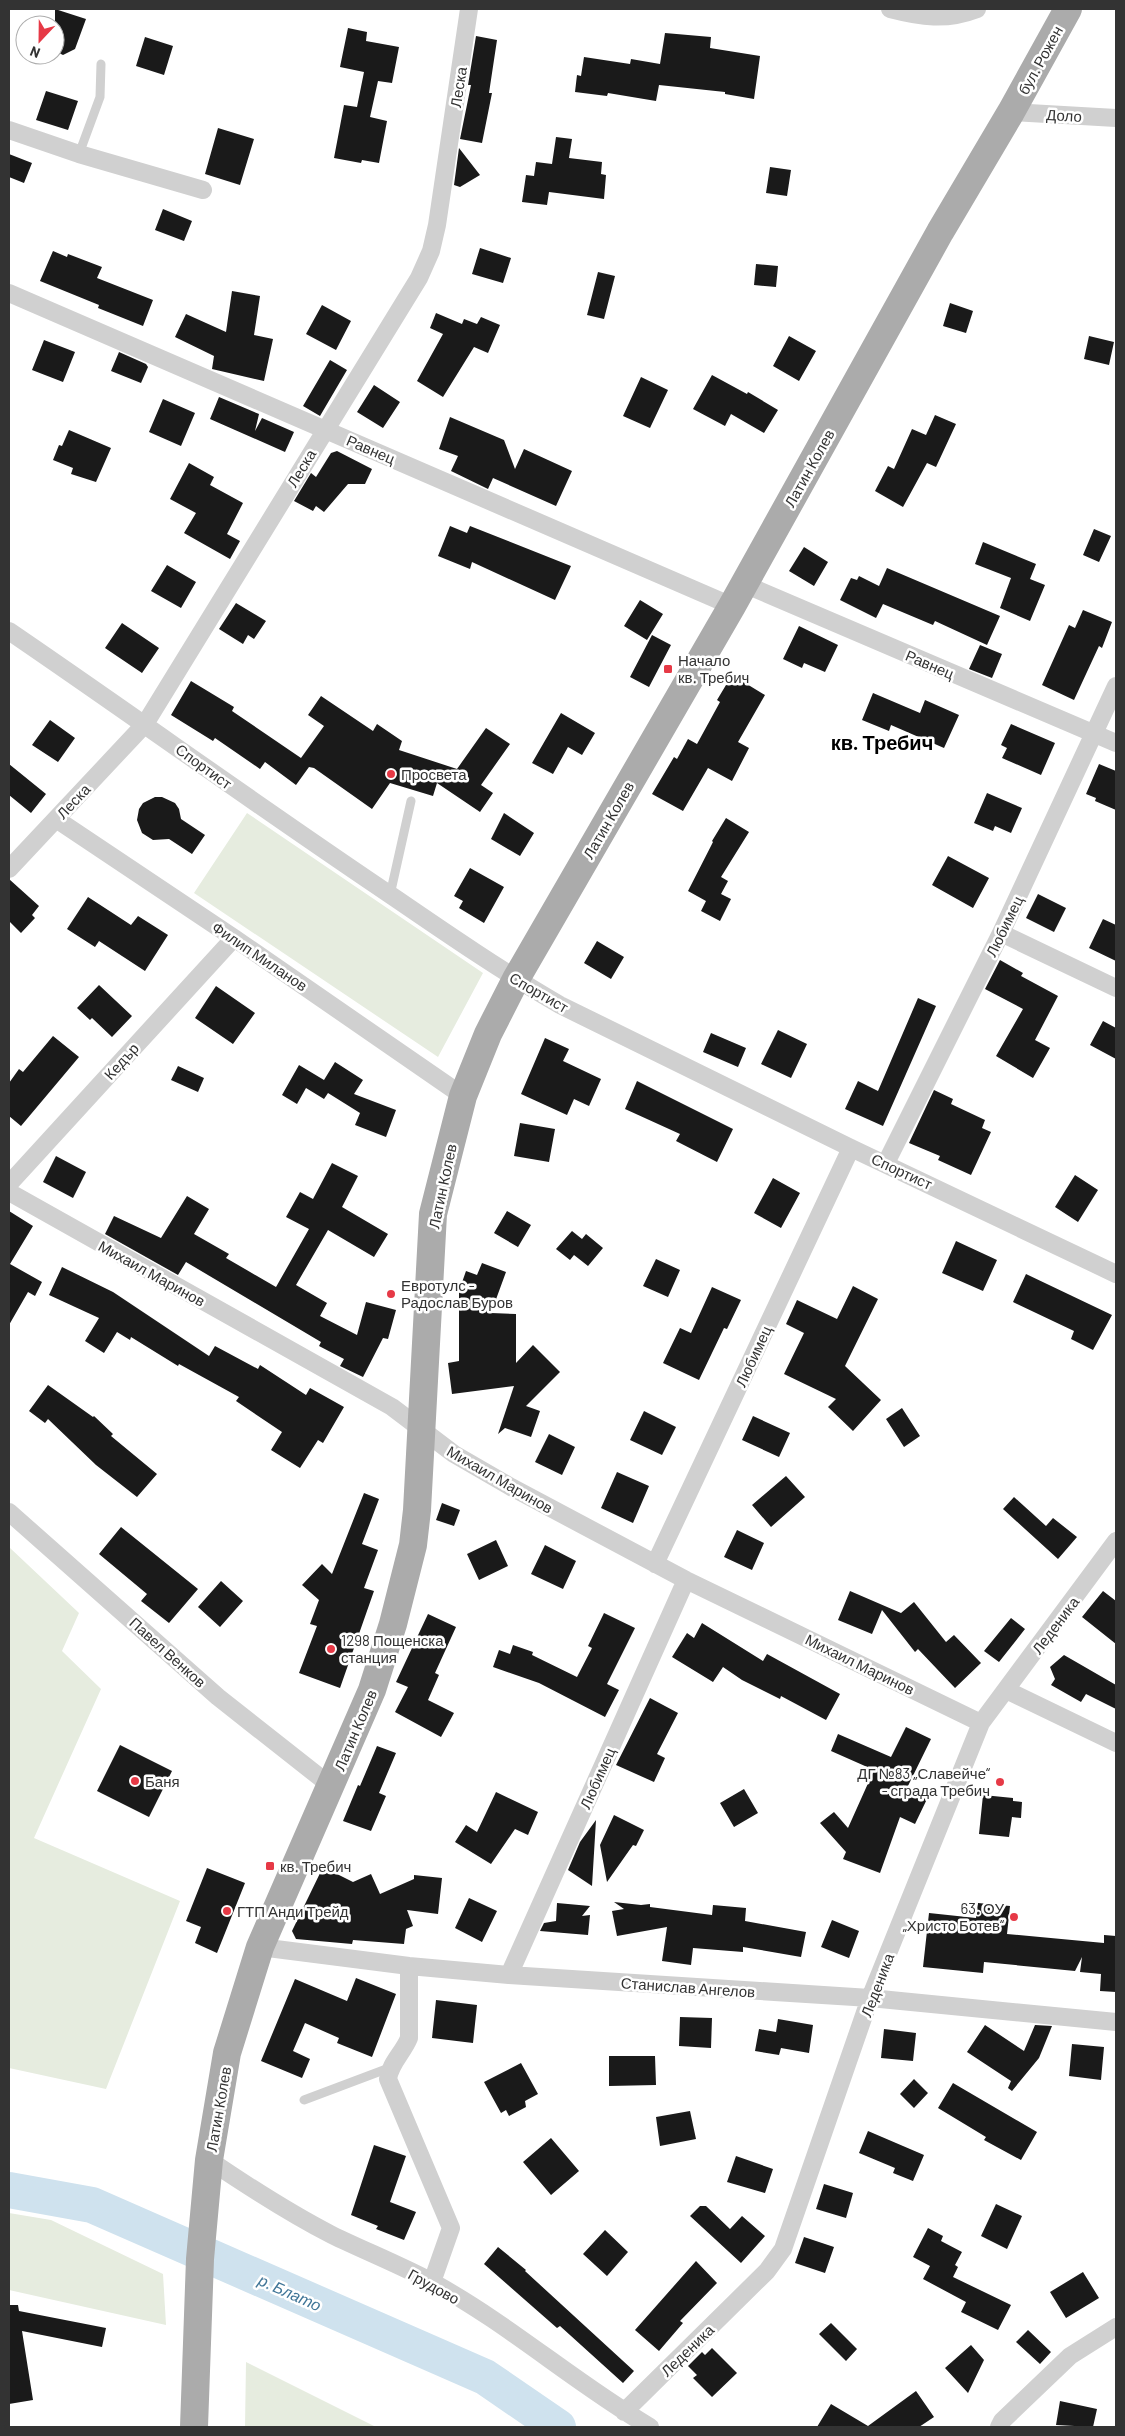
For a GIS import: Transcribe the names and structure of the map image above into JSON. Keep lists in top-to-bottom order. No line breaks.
{"streets":{"main road":["бул. Рожен","Латин Колев"],"street":["Леска","Доло","Равнец","Спортист","Любимец","Филип Миланов","Кедър","Михаил Маринов","Леденика","Павел Венков","Станислав Ангелов","Грудово"]},"crossings":[["бул. Рожен","Доло"],["бул. Рожен","Латин Колев"],["Леска","Равнец"],["Леска","Спортист"],["Леска","Филип Миланов"],["Доло","Латин Колев"],["Равнец","Латин Колев"],["Равнец","Любимец"],["Латин Колев","Спортист"],["Латин Колев","Филип Миланов"],["Латин Колев","Михаил Маринов"],["Латин Колев","Павел Венков"],["Латин Колев","Станислав Ангелов"],["Латин Колев","Грудово"],["Спортист","Любимец"],["Любимец","Михаил Маринов"],["Любимец","Станислав Ангелов"],["Филип Миланов","Кедър"],["Михаил Маринов","Леденика"],["Леденика","Станислав Ангелов"],["Леденика","Грудово"]],"districts":["кв. Требич"],"water":["р. Блато"],"places":{"transit":["Начало кв. Требич","кв. Требич"],"other":["Просвета","Евротулс - Радослав Буров","1298 Пощенска станция","Баня","ДГ №83 „Славейче“ - сграда Требич","ГТП Анди Трейд","63. ОУ „Христо Ботев“"]},"north":"bottom"}
